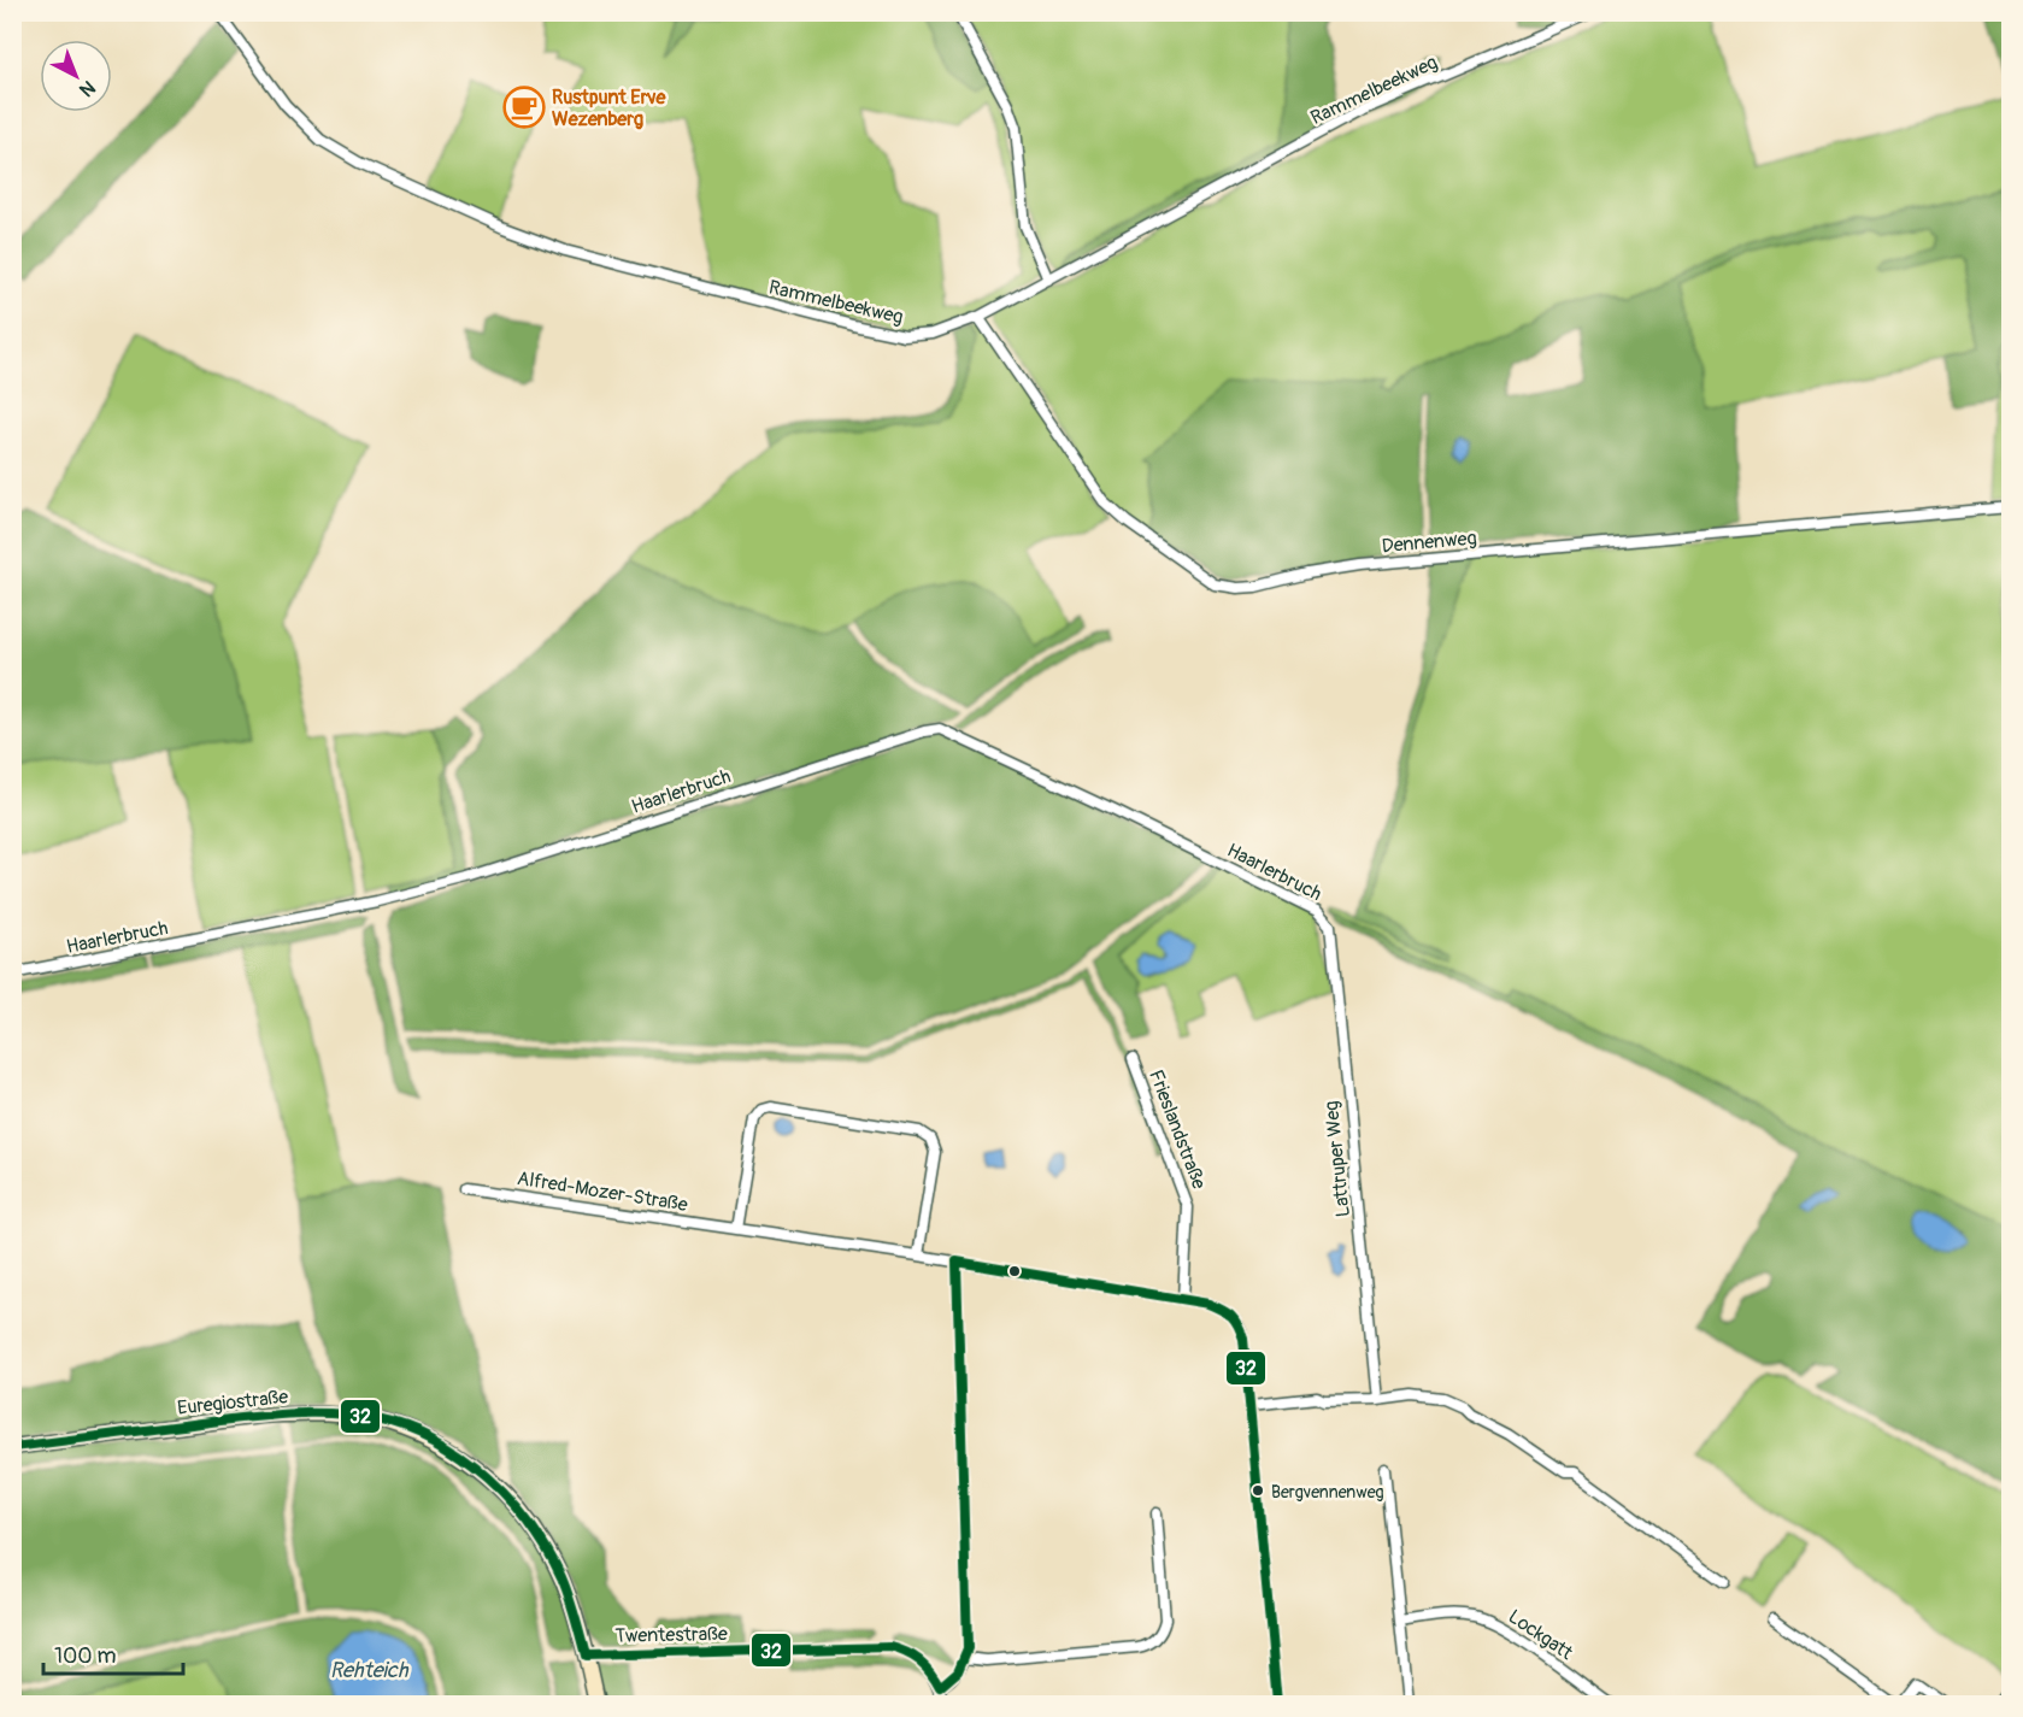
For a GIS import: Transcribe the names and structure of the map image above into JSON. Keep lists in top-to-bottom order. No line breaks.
{"streets":{"main road":["Euregiostraße"],"street":["Rammelbeekweg","Dennenweg","Haarlerbruch","Frieslandstraße","Lattruper Weg","Alfred-Mozer-Straße","Twentestraße","Lockgatt"]},"crossings":[["Rammelbeekweg","Dennenweg"],["Haarlerbruch","Lattruper Weg"],["Frieslandstraße","Alfred-Mozer-Straße"],["Euregiostraße","Twentestraße"]],"water":["Rehteich"],"places":{"cafe":["Rustpunt Erve Wezenberg"],"other":["Bergvennenweg"]},"lines":["transit line 32"],"scale_bar":"100 m","north":"bottom right"}
